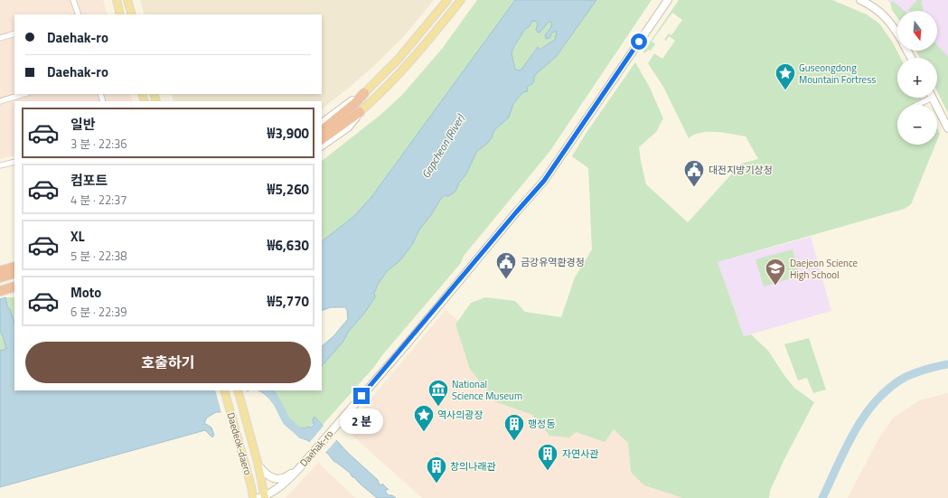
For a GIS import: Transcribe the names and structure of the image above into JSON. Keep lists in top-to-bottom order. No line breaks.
{"streets":{"main road":["Daedeok-daero","Daehak-ro"]},"crossings":[["Daedeok-daero","Daehak-ro"]],"water":["Gapcheon (River)"],"places":{"place":["Guseongdong Mountain Fortress","역사의광장"],"public building":["대전지방기상청","금강유역환경청"],"school or university":["Daejeon Science High School"],"museum":["National Science Museum"],"building":["행정동","자연사관","창의나래관"]},"north":"bottom","page":{"map_buttons":["+","−"],"banner":["Daehak-ro","Daehak-ro"],"list":[{"name":"일반","note":"3 분 · 22:36","value":"₩3,900"},{"name":"컴포트","note":"4 분 · 22:37","value":"₩5,260"},{"name":"XL","note":"5 분 · 22:38","value":"₩6,630"},{"name":"Moto","note":"6 분 · 22:39","value":"₩5,770"}],"buttons":"호출하기","bubble":"2 분"}}
